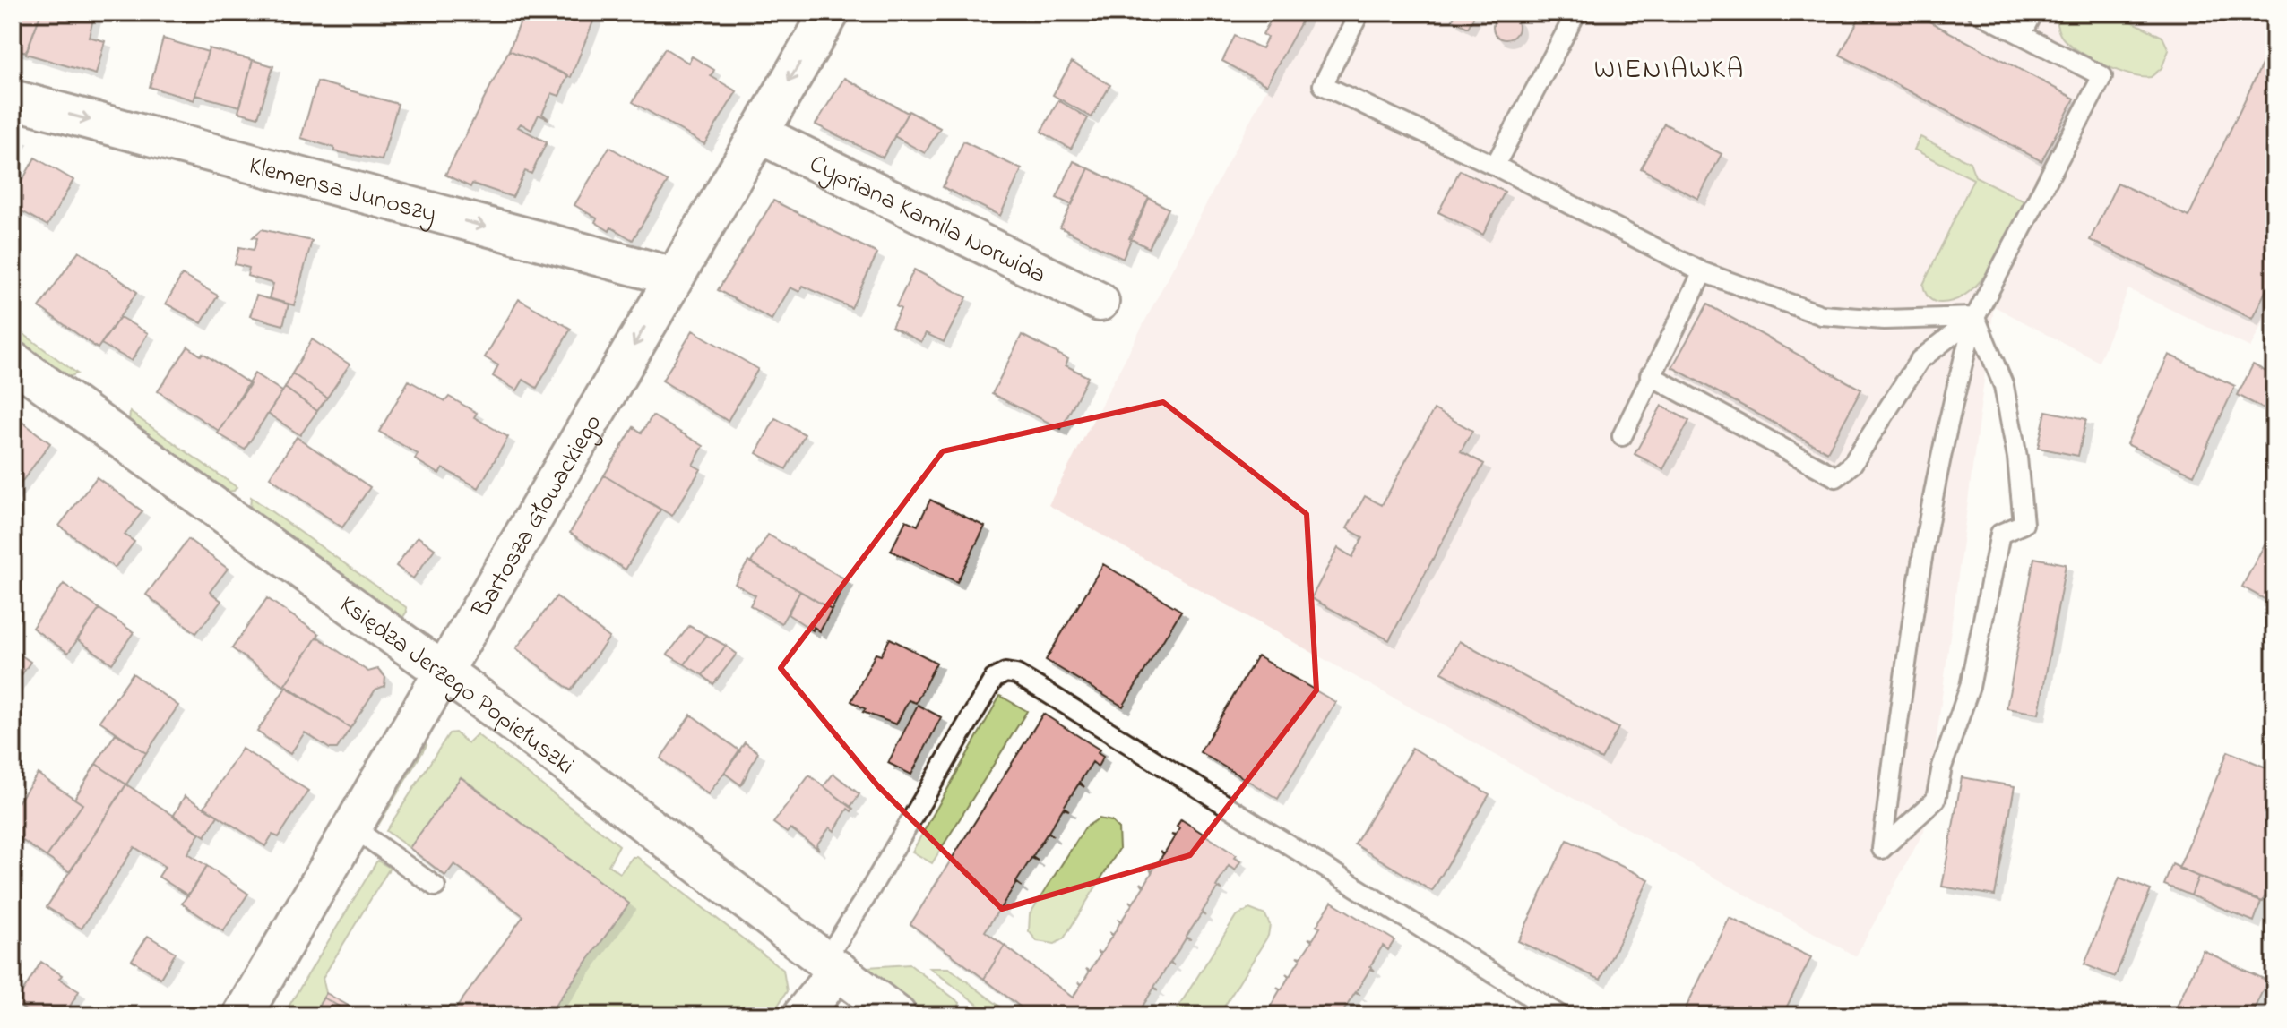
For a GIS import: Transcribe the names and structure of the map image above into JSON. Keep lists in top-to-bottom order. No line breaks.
{"streets":{"street":["Klemensa Junoszy","Cypriana Kamila Norwida","Bartosza Głowackiego","Księdza Jerzego Popiełuszki"]},"crossings":[["Klemensa Junoszy","Bartosza Głowackiego"],["Cypriana Kamila Norwida","Bartosza Głowackiego"],["Bartosza Głowackiego","Księdza Jerzego Popiełuszki"]],"one_way":["Klemensa Junoszy","Bartosza Głowackiego"],"districts":["WIENIAWKA"]}
